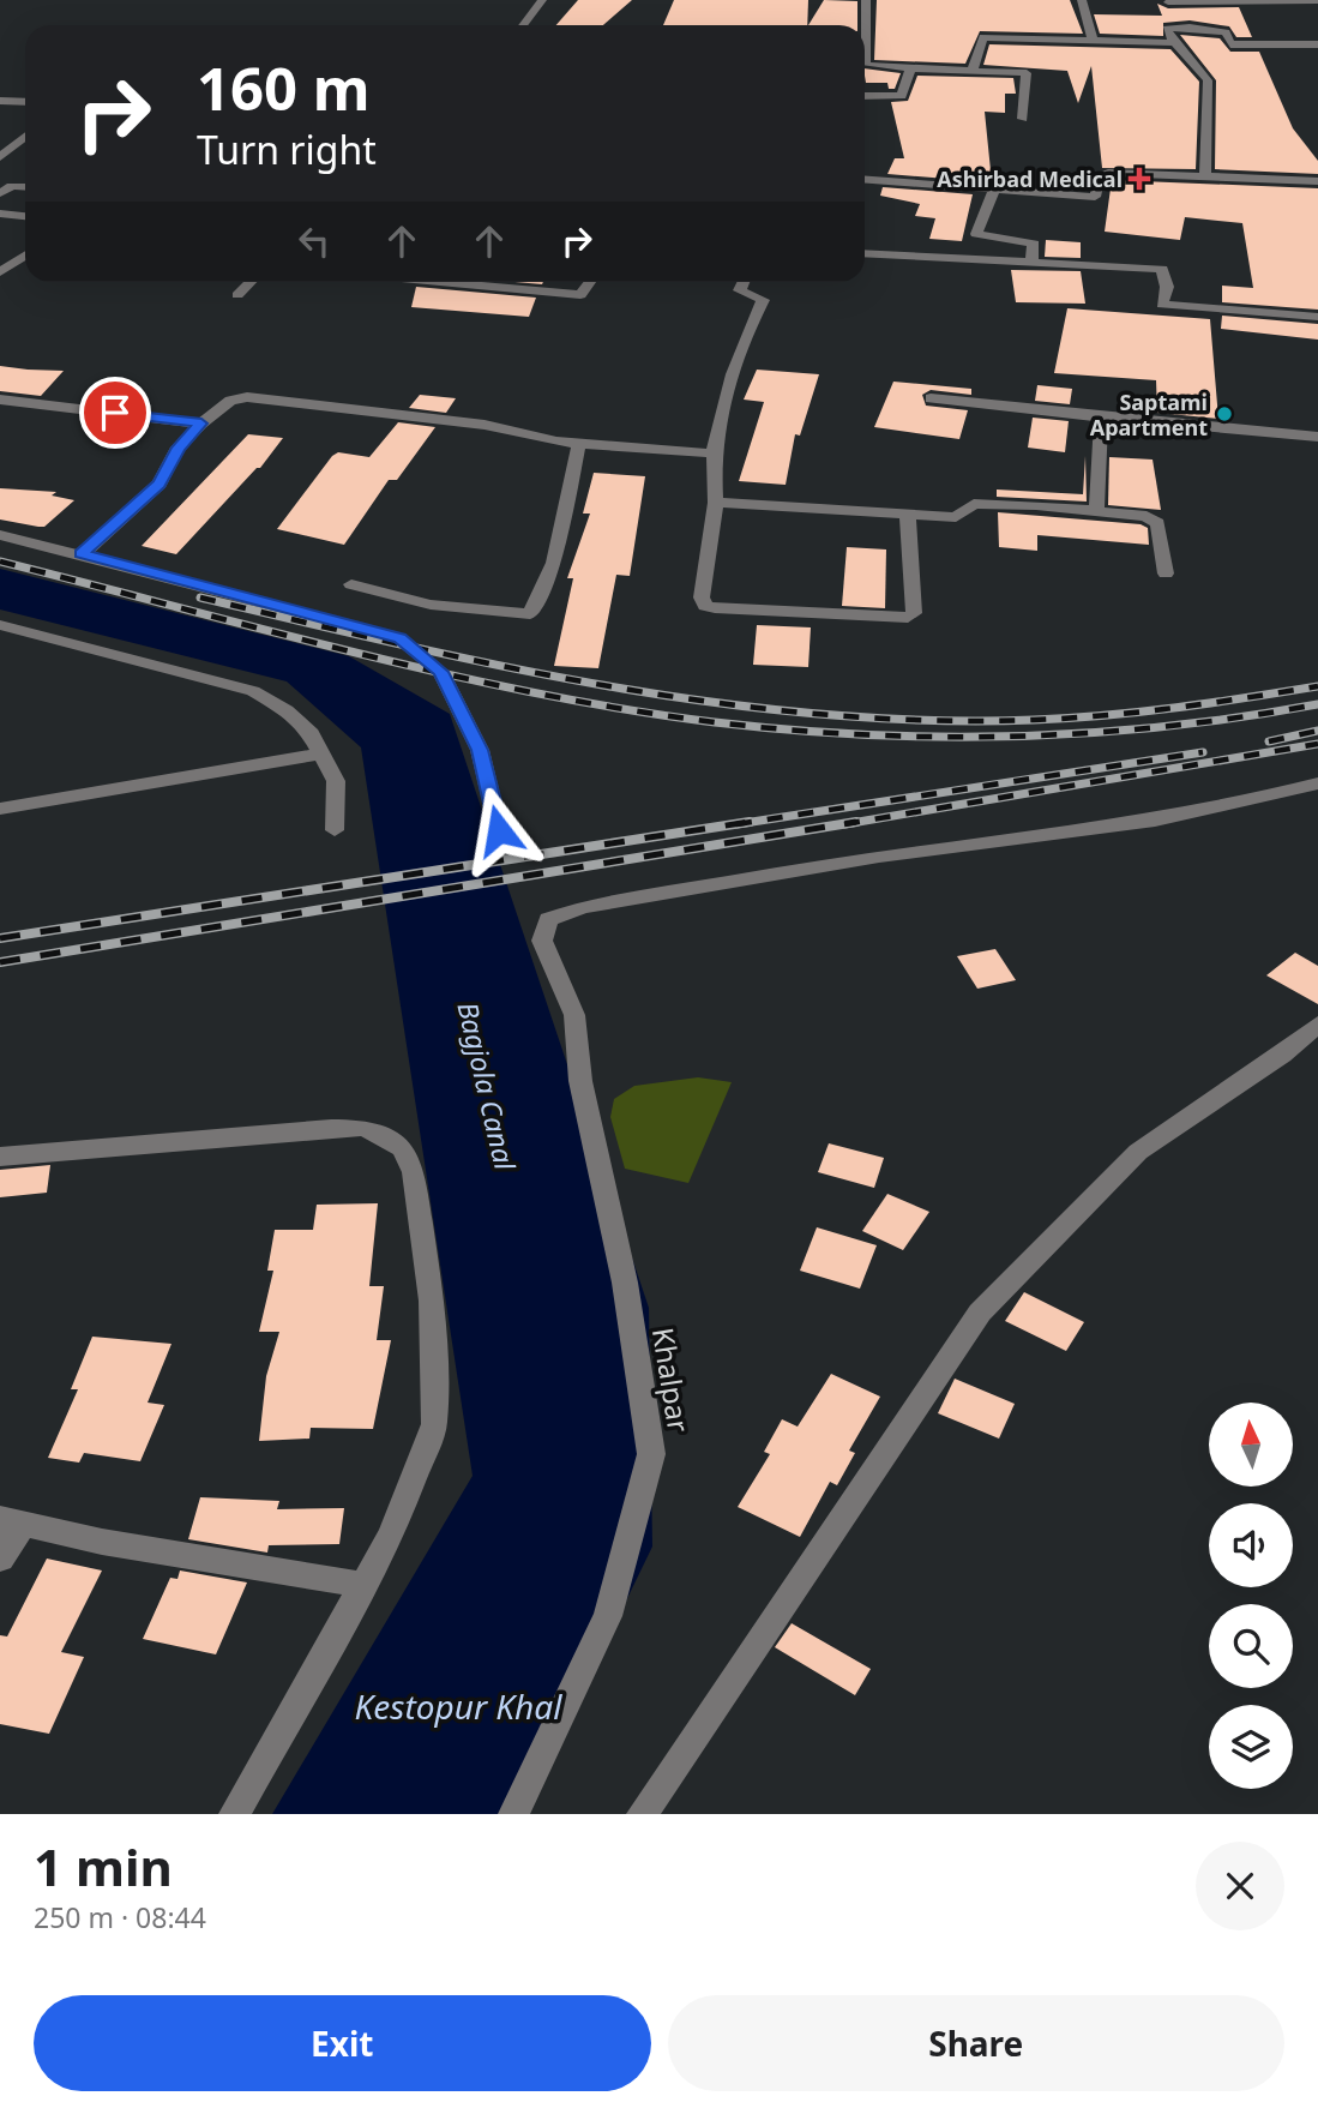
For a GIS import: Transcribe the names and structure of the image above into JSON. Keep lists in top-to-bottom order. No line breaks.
{"streets":{"street":["Khalpar"]},"water":["Bagjola Canal","Kestopur Khal"],"places":{"health":["Ashirbad Medical"],"other":["Saptami Apartment"]},"north":"top","page":{"turn":["160 m","Turn right"],"heading":["1 min","250 m · 08:44"],"buttons":["Exit","Share"]}}
